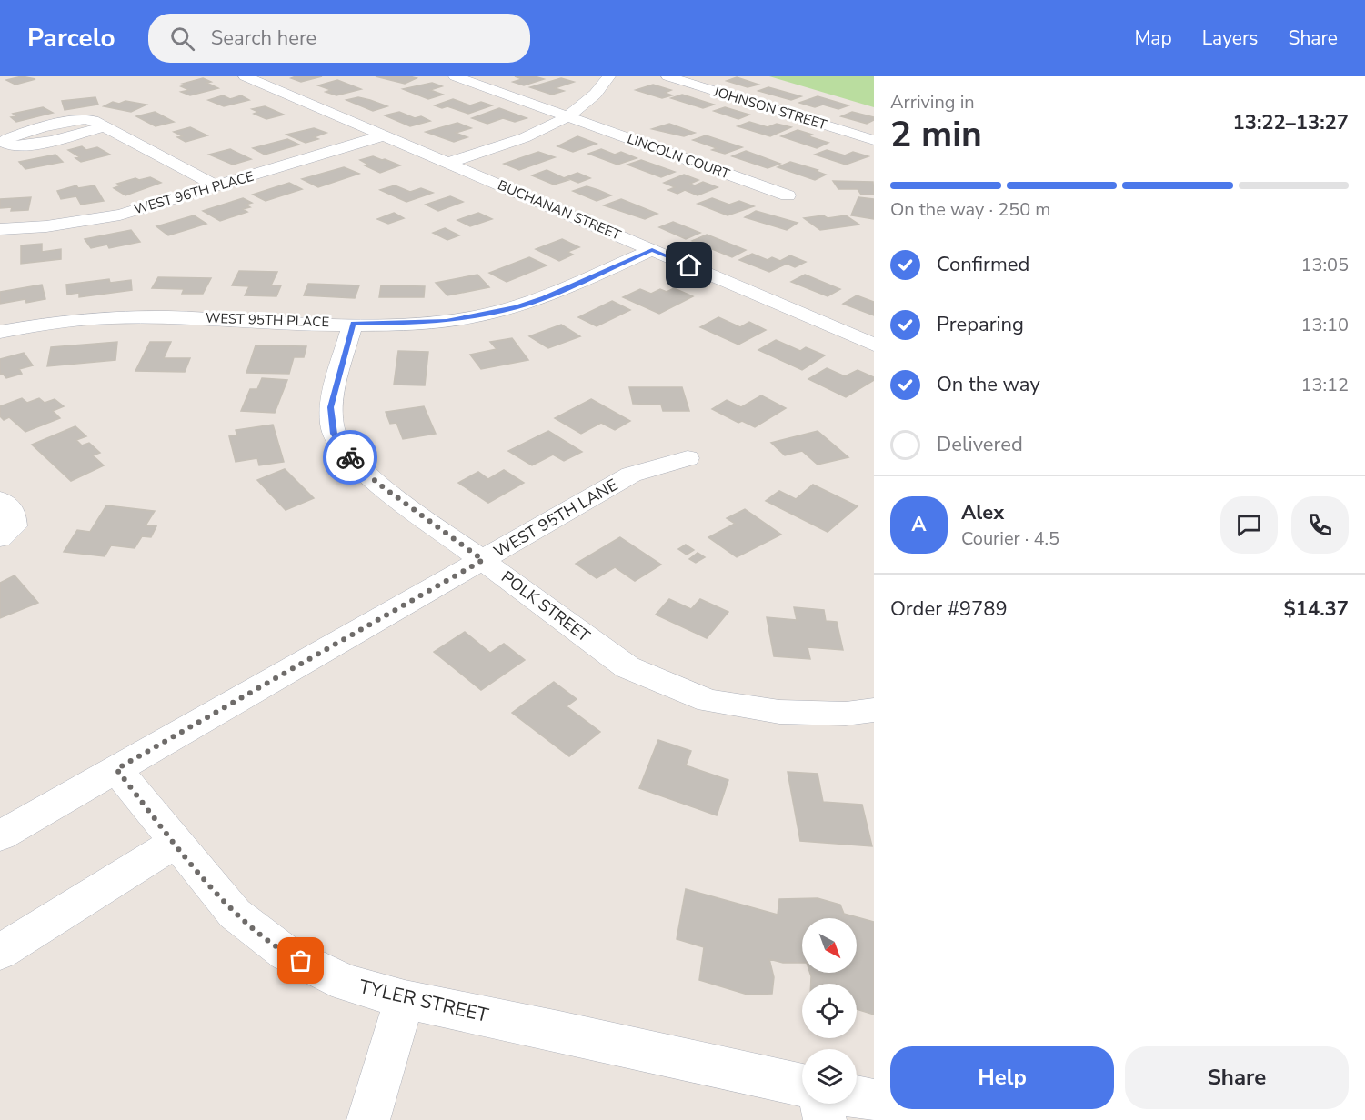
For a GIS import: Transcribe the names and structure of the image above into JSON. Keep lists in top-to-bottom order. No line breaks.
{"streets":{"street":["JOHNSON STREET","LINCOLN COURT","WEST 96TH PLACE","BUCHANAN STREET","WEST 95TH PLACE","WEST 95TH LANE","POLK STREET","TYLER STREET"]},"crossings":[["WEST 96TH PLACE","BUCHANAN STREET"],["BUCHANAN STREET","WEST 95TH PLACE"],["WEST 95TH PLACE","POLK STREET"],["WEST 95TH LANE","POLK STREET"],["WEST 95TH LANE","TYLER STREET"]],"north":"bottom right","page":{"header":"Parcelo","search":"Search here","nav":["Map","Layers","Share"],"heading":["2 min","Arriving in","13:22–13:27"],"panel":["Alex","Courier · 4.5","Order #9789","$14.37"],"bar":"On the way · 250 m","list":[["Confirmed","13:05"],["Preparing","13:10"],["On the way","13:12"],"Delivered"],"round":"A","buttons":["Help","Share"]}}
